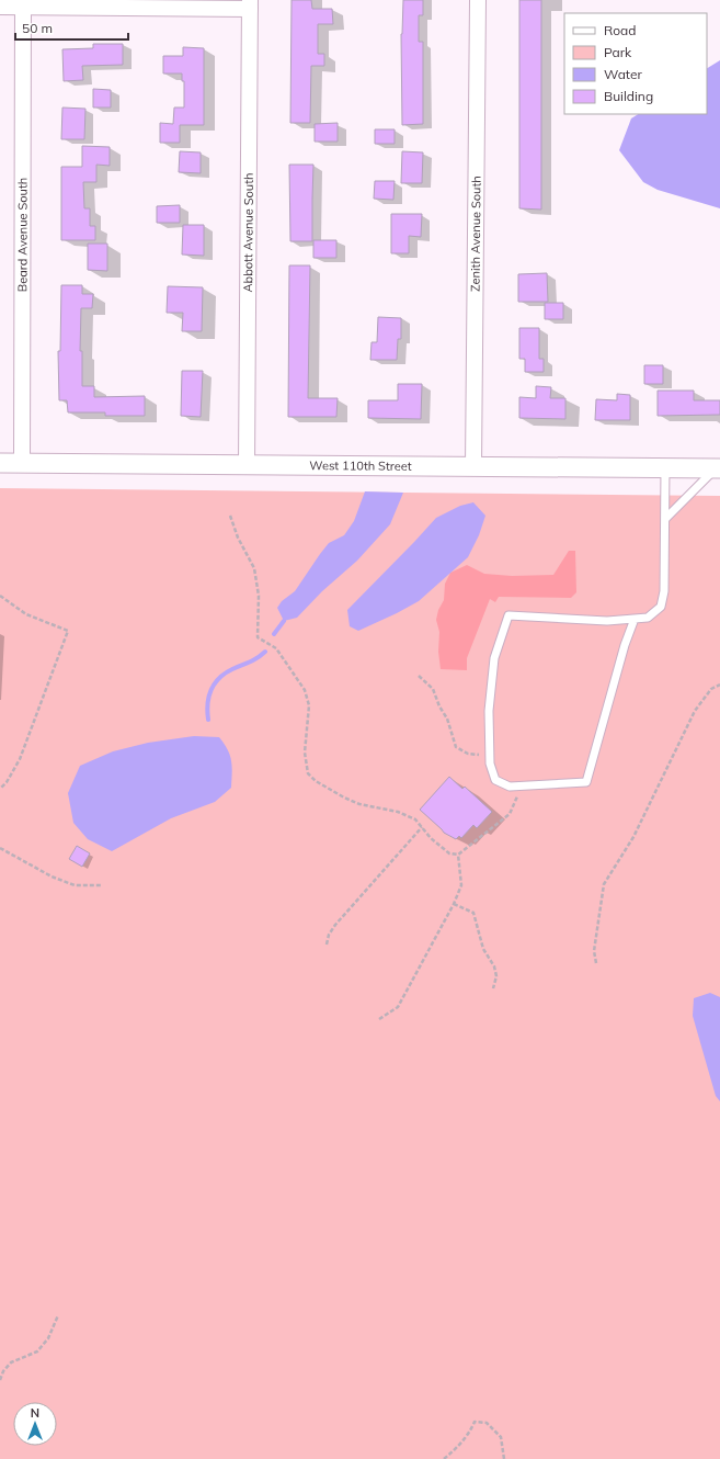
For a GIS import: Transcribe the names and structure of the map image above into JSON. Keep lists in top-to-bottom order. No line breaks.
{"streets":{"street":["Abbott Avenue South","Zenith Avenue South","Beard Avenue South","West 110th Street"]},"crossings":[["Abbott Avenue South","West 110th Street"],["Zenith Avenue South","West 110th Street"],["Beard Avenue South","West 110th Street"]],"legend":["Road","Park","Water","Building"],"scale_bar":"50 m","north":"top"}
